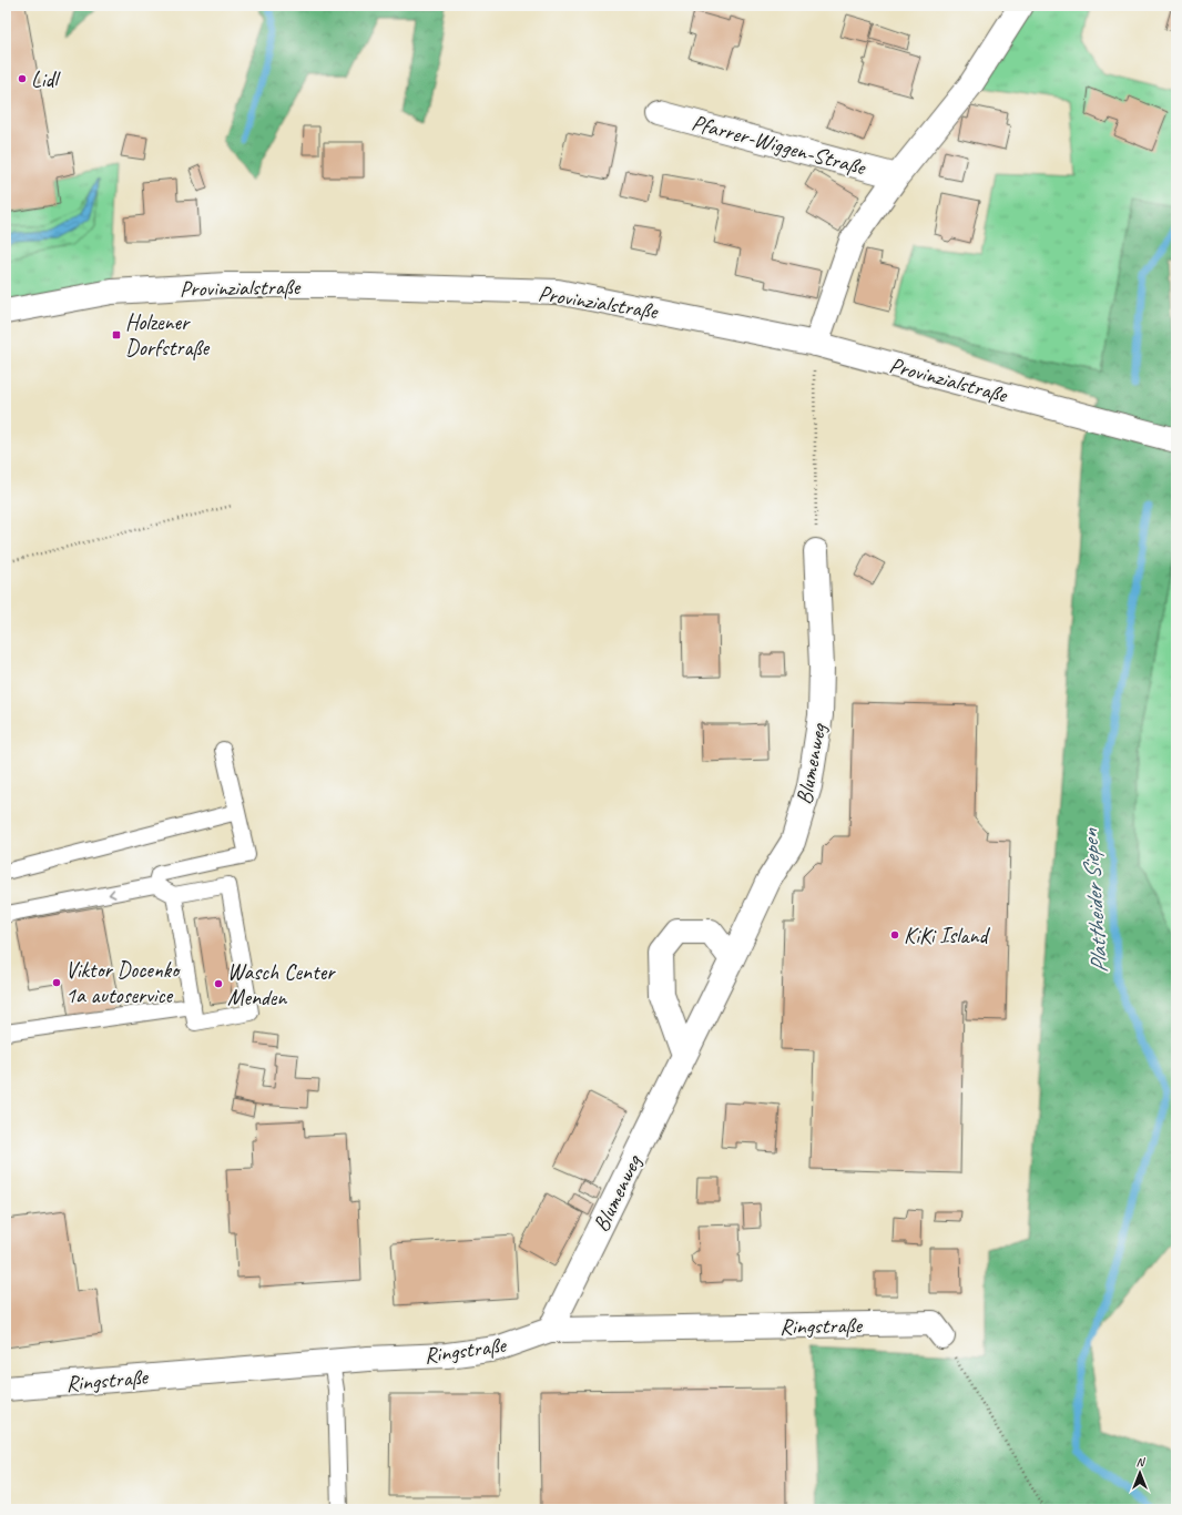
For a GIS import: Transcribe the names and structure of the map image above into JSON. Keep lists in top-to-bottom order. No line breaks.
{"streets":{"street":["Pfarrer-Wiggen-Straße","Provinzialstraße","Blumenweg","Ringstraße"]},"crossings":[["Pfarrer-Wiggen-Straße","Provinzialstraße"],["Blumenweg","Ringstraße"]],"water":["Plattheider Siepen"],"places":{"other":["Lidl","KiKi Island","Viktor Docenko 1a autoservice","Wasch Center Menden"],"transit":["Holzener Dorfstraße"]},"north":"top"}
